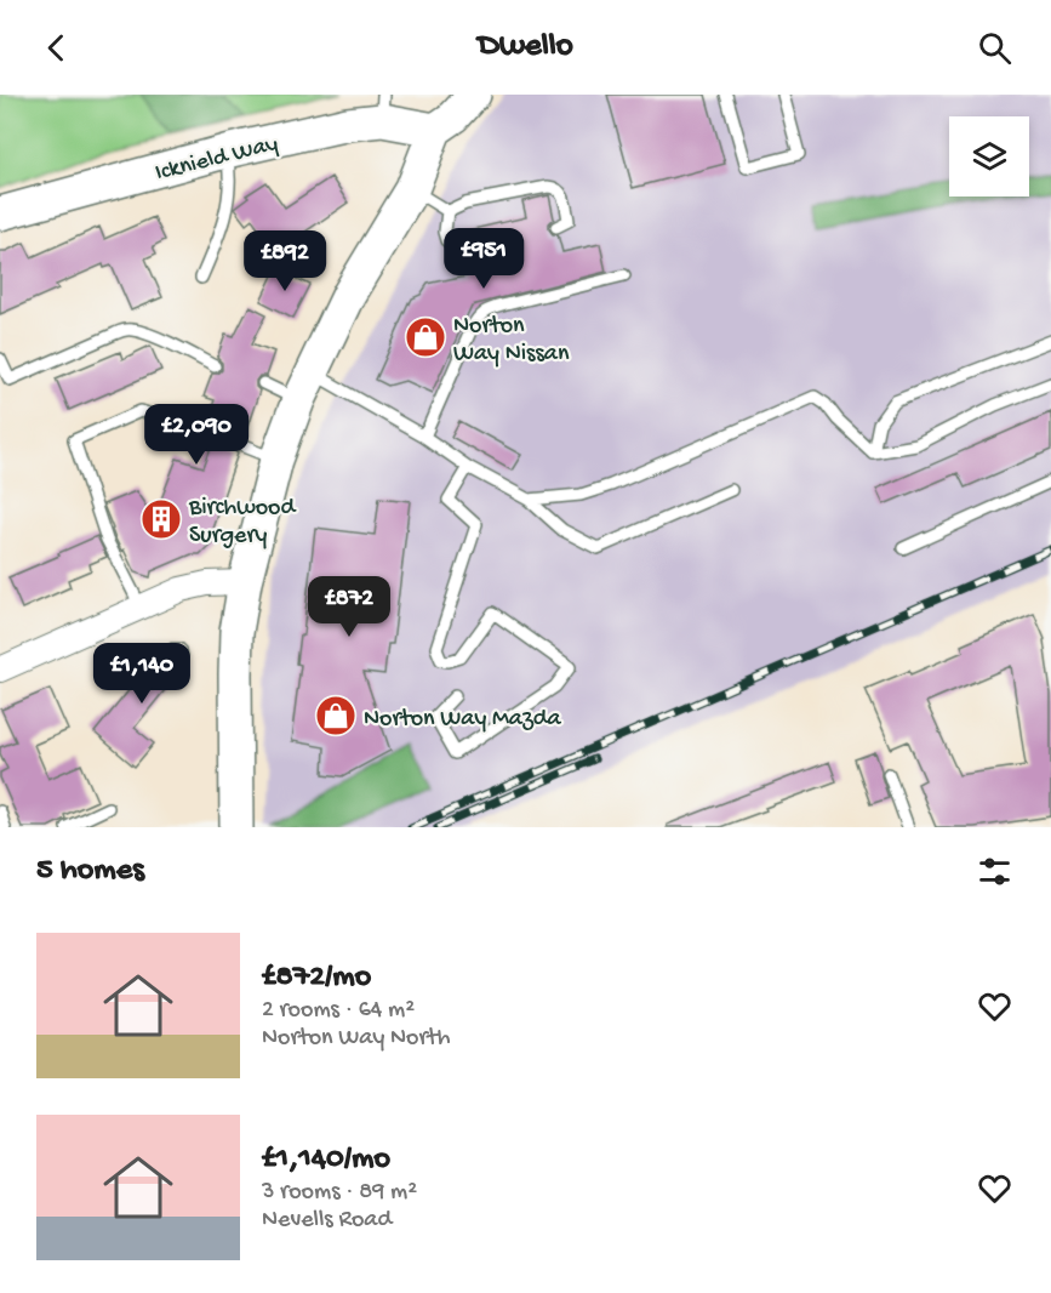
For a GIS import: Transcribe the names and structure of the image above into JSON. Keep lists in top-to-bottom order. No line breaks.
{"streets":{"street":["Icknield Way"]},"places":{"shop":["Norton Way Nissan","Norton Way Mazda"],"building":["Birchwood Surgery"]},"page":{"header":"Dwello","price":["£951","£892","£2,090","£872","£1,140"],"heading":"5 homes","list":[{"name":"£872/mo","note":"2 rooms · 64 m² · Norton Way North"},{"name":"£1,140/mo","note":"3 rooms · 89 m² · Nevells Road"}]}}
